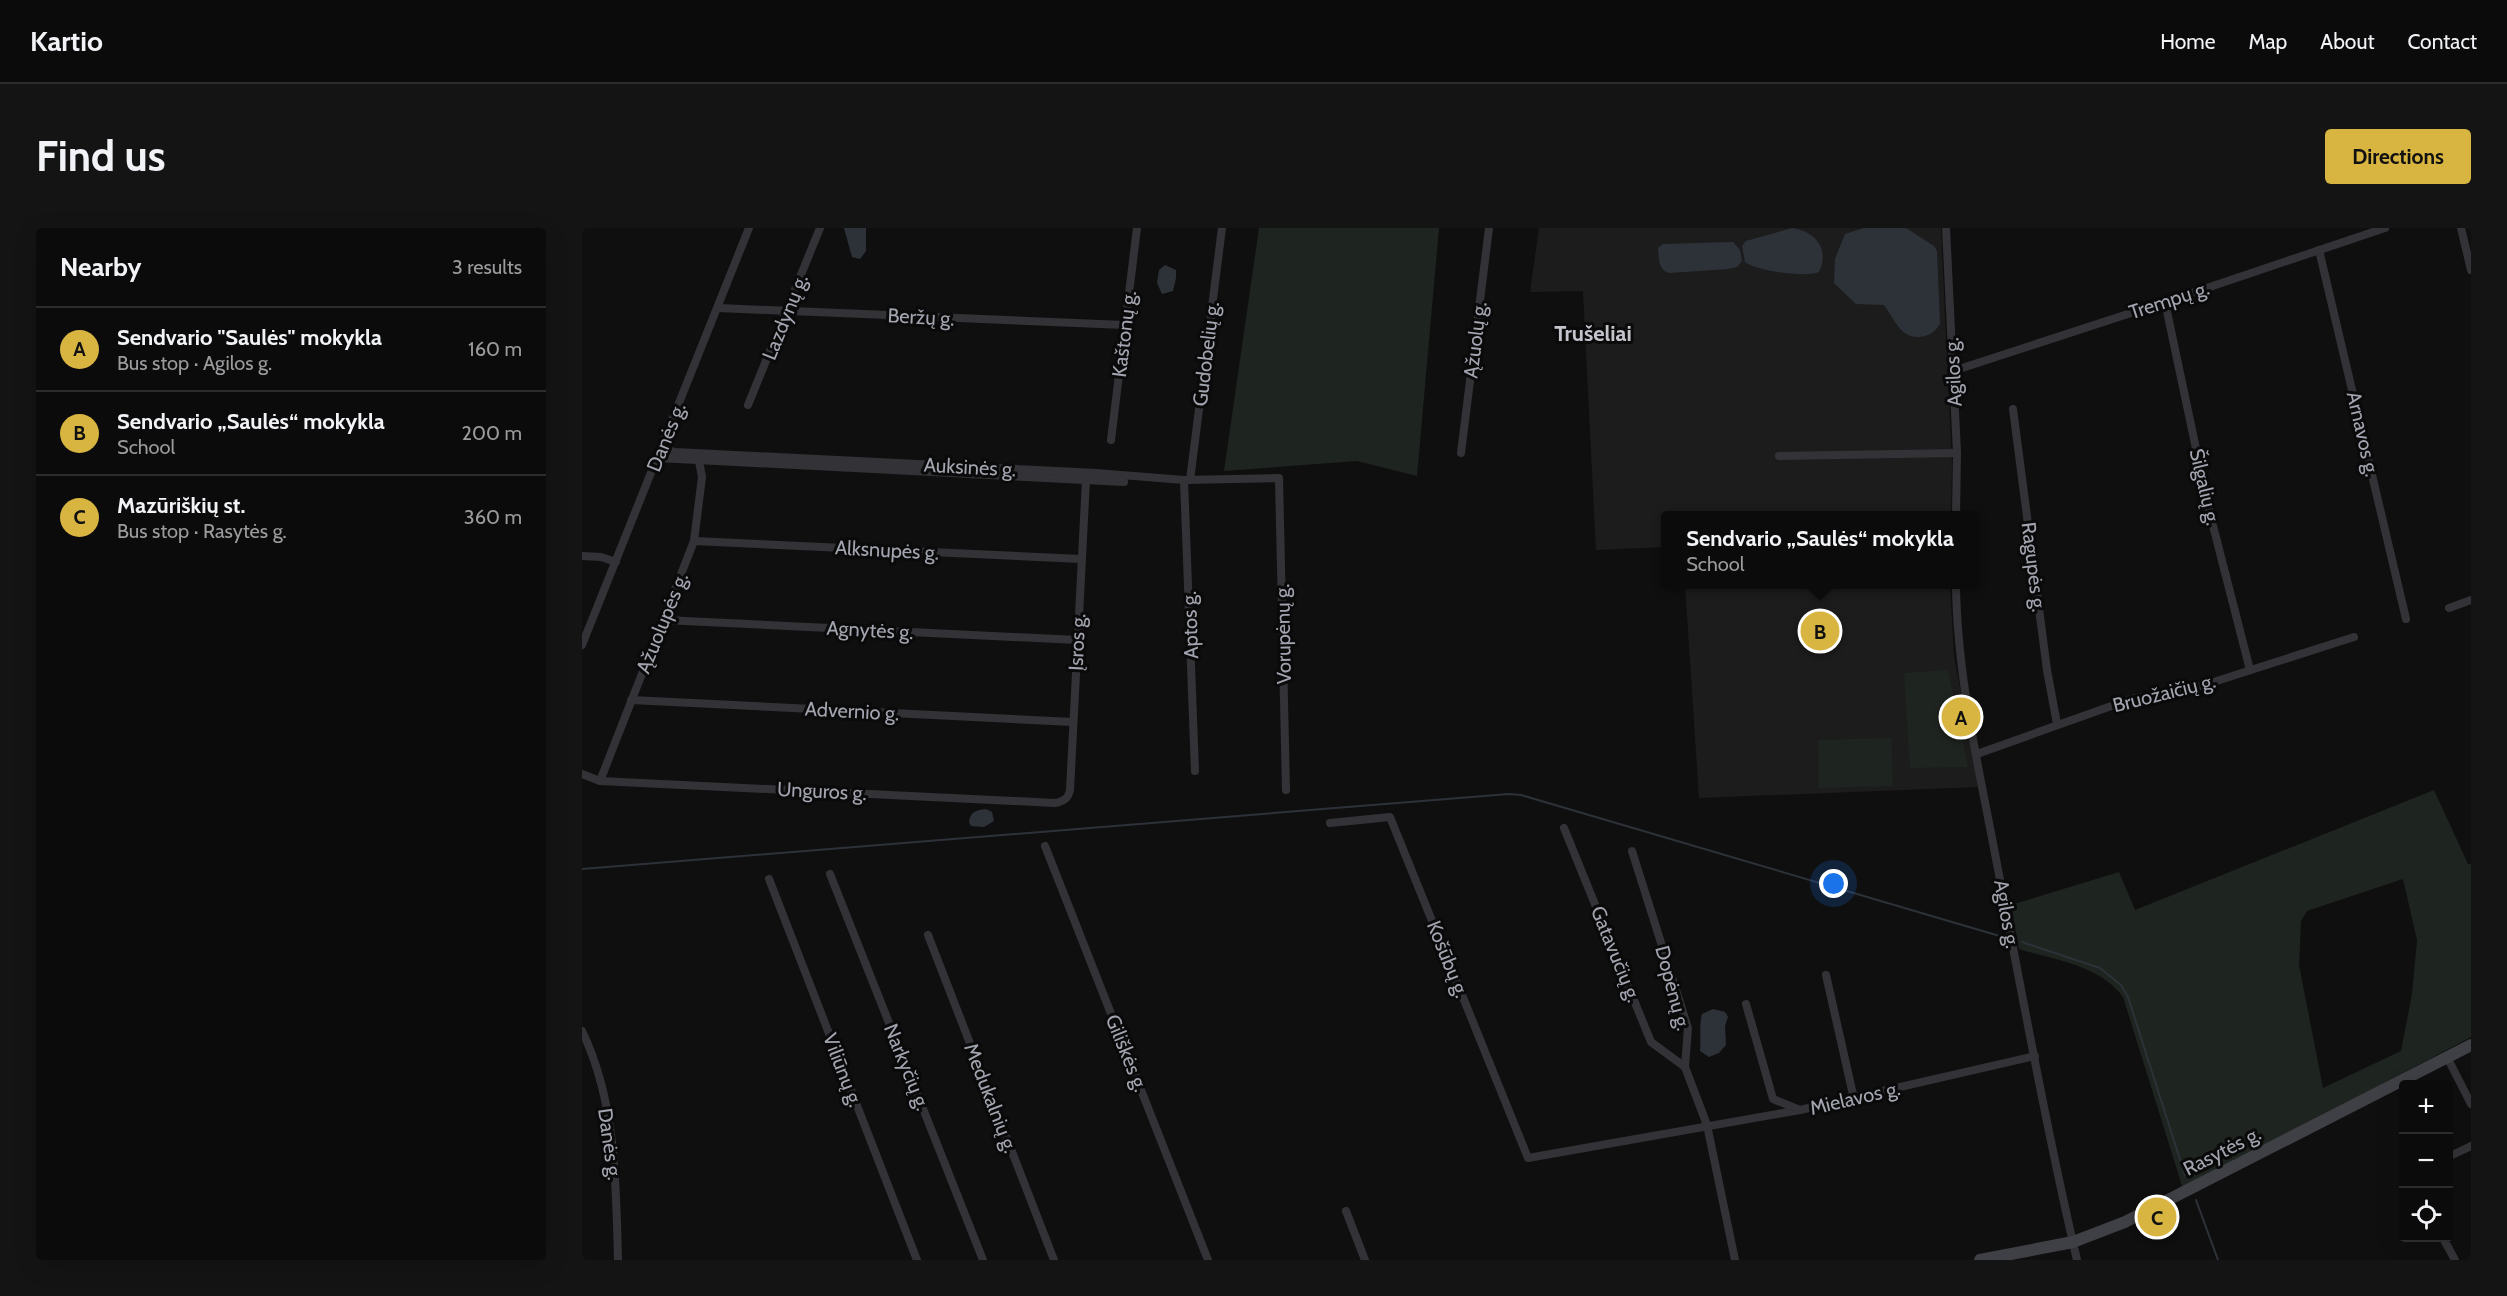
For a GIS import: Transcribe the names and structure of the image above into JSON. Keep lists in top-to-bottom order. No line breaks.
{"streets":{"main road":["Rasytės g."],"street":["Trempų g.","Lazdynų g.","Beržų g.","Kaštonų g.","Ąžuolų g.","Gudobelių g.","Agilos g.","Arnavos g.","Danės g.","Auksinės g.","Šilgalių g.","Alksnupės g.","Ragupės g.","Ąžuolupės g.","Aptos g.","Agnytės g.","Vorupėnų g.","Įsros g.","Bruožaičių g.","Advernio g.","Unguros g.","Gatavučių g.","Košūbų g.","Dopėnų g.","Giliškės g.","Narkyčių g.","Viliūnų g.","Medukalnių g.","Mielavos g."]},"crossings":[["Trempų g.","Agilos g."],["Trempų g.","Arnavos g."],["Trempų g.","Šilgalių g."],["Lazdynų g.","Beržų g."],["Beržų g.","Kaštonų g."],["Beržų g.","Danės g."],["Gudobelių g.","Auksinės g."],["Gudobelių g.","Aptos g."],["Agilos g.","Bruožaičių g."],["Agilos g.","Mielavos g."],["Agilos g.","Rasytės g."],["Danės g.","Auksinės g."],["Auksinės g.","Aptos g."],["Auksinės g.","Vorupėnų g."],["Šilgalių g.","Bruožaičių g."],["Alksnupės g.","Ąžuolupės g."],["Alksnupės g.","Įsros g."],["Ragupės g.","Bruožaičių g."],["Ąžuolupės g.","Agnytės g."],["Ąžuolupės g.","Advernio g."],["Ąžuolupės g.","Unguros g."],["Agnytės g.","Įsros g."],["Įsros g.","Advernio g."],["Įsros g.","Unguros g."],["Gatavučių g.","Dopėnų g."],["Košūbų g.","Dopėnų g."]],"districts":["Trušeliai"],"page":{"header":"Kartio","nav":["Home","Map","About","Contact"],"buttons":"Directions","title":"Find us","heading":["Nearby","3 results"],"list":[{"mark":"A","name":"Sendvario \"Saulės\" mokykla","note":"Bus stop · Agilos g.","value":"160 m"},{"mark":"B","name":"Sendvario „Saulės“ mokykla","note":"School","value":"200 m"},{"mark":"C","name":"Mazūriškių st.","note":"Bus stop · Rasytės g.","value":"360 m"}],"popup":["Sendvario „Saulės“ mokykla","School"],"pins":["B","A","C"],"map_buttons":["+","−"]}}
